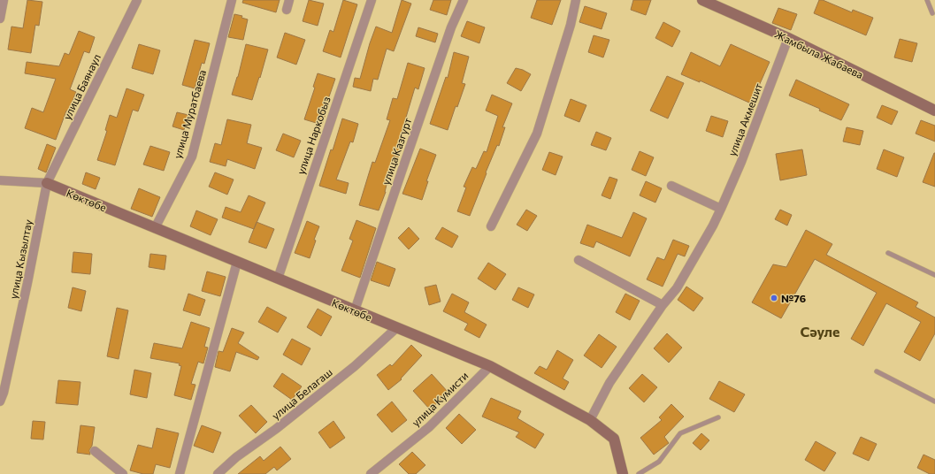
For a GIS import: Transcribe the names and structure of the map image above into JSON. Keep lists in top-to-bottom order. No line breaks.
{"streets":{"street":["Жамбыла Жабаева","улица Баянаул","улица Муратбаева","улица Акмешит","улица Наркобыз","улица Казгурт","Көктөбе","улица Кызылтау","улица Белагаш","улица Кумисти"]},"crossings":[["Жамбыла Жабаева","улица Акмешит"],["улица Баянаул","Көктөбе"],["улица Баянаул","улица Кызылтау"],["улица Муратбаева","Көктөбе"],["улица Акмешит","Көктөбе"],["улица Наркобыз","Көктөбе"],["улица Казгурт","Көктөбе"],["Көктөбе","улица Кызылтау"],["Көктөбе","улица Белагаш"],["Көктөбе","улица Кумисти"]],"districts":["Сәуле"],"places":["№76"]}
